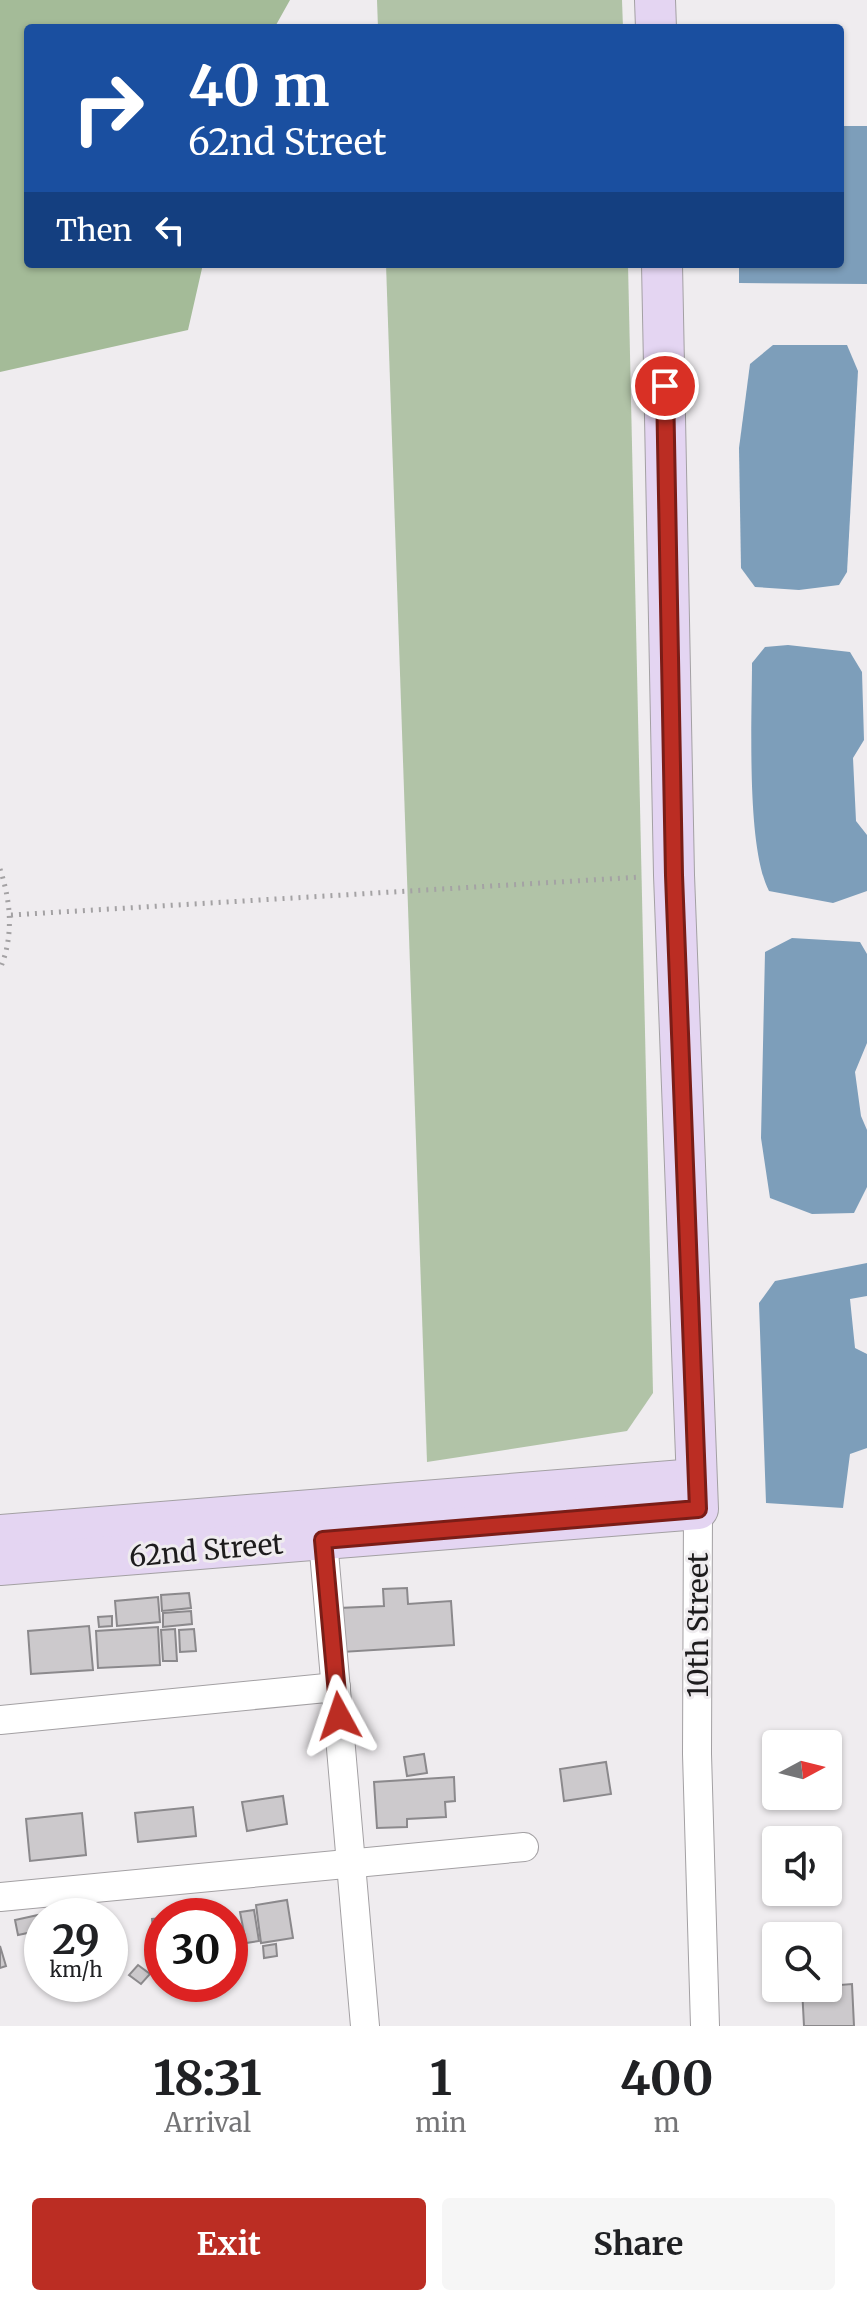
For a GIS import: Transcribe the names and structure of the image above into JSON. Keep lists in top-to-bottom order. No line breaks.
{"streets":{"main road":["62nd Street","10th Street"]},"crossings":[["62nd Street","10th Street"]],"north":"right","page":{"turn":["40 m","62nd Street"],"then":"Then","speed":"29 km/h","limit":"30","eta":["18:31","Arrival","1","min","400","m"],"buttons":["Exit","Share"]}}
